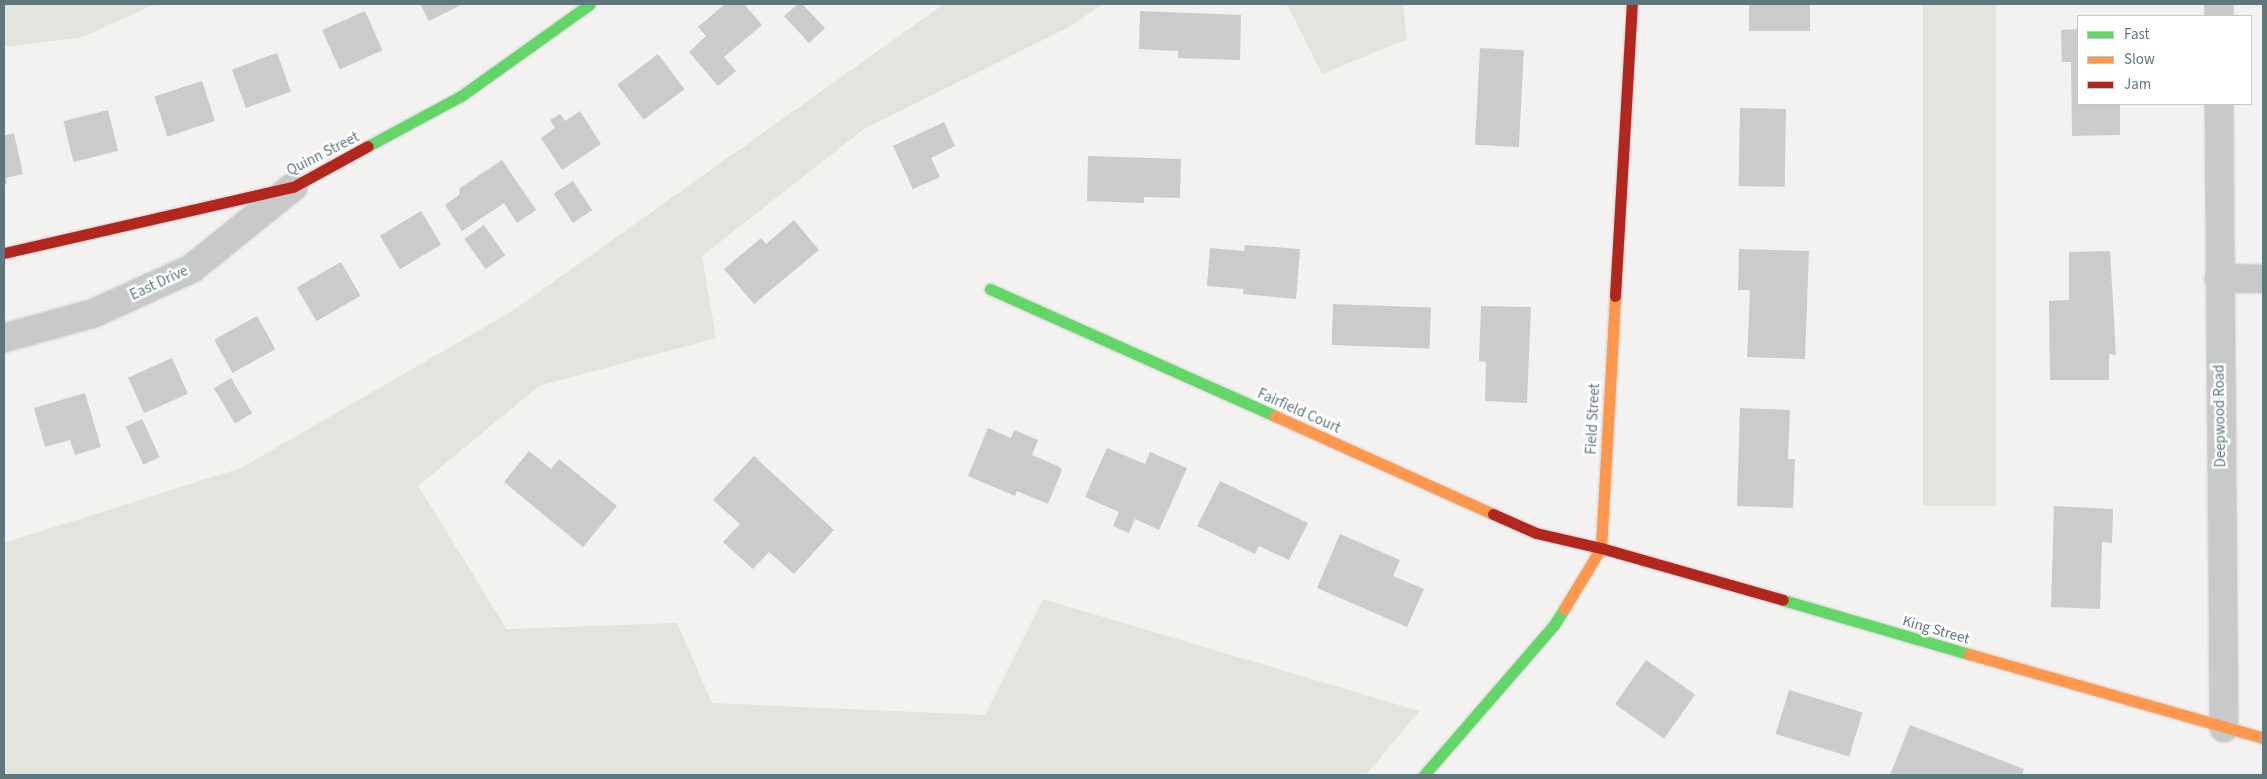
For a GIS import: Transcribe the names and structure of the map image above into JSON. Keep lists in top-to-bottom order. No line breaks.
{"streets":{"street":["Quinn Street","East Drive","Fairfield Court","Deepwood Road","Field Street","King Street"]},"crossings":[["Quinn Street","East Drive"],["Fairfield Court","Field Street"],["Fairfield Court","King Street"],["Deepwood Road","King Street"],["Field Street","King Street"]],"legend":["Fast","Slow","Jam"]}
